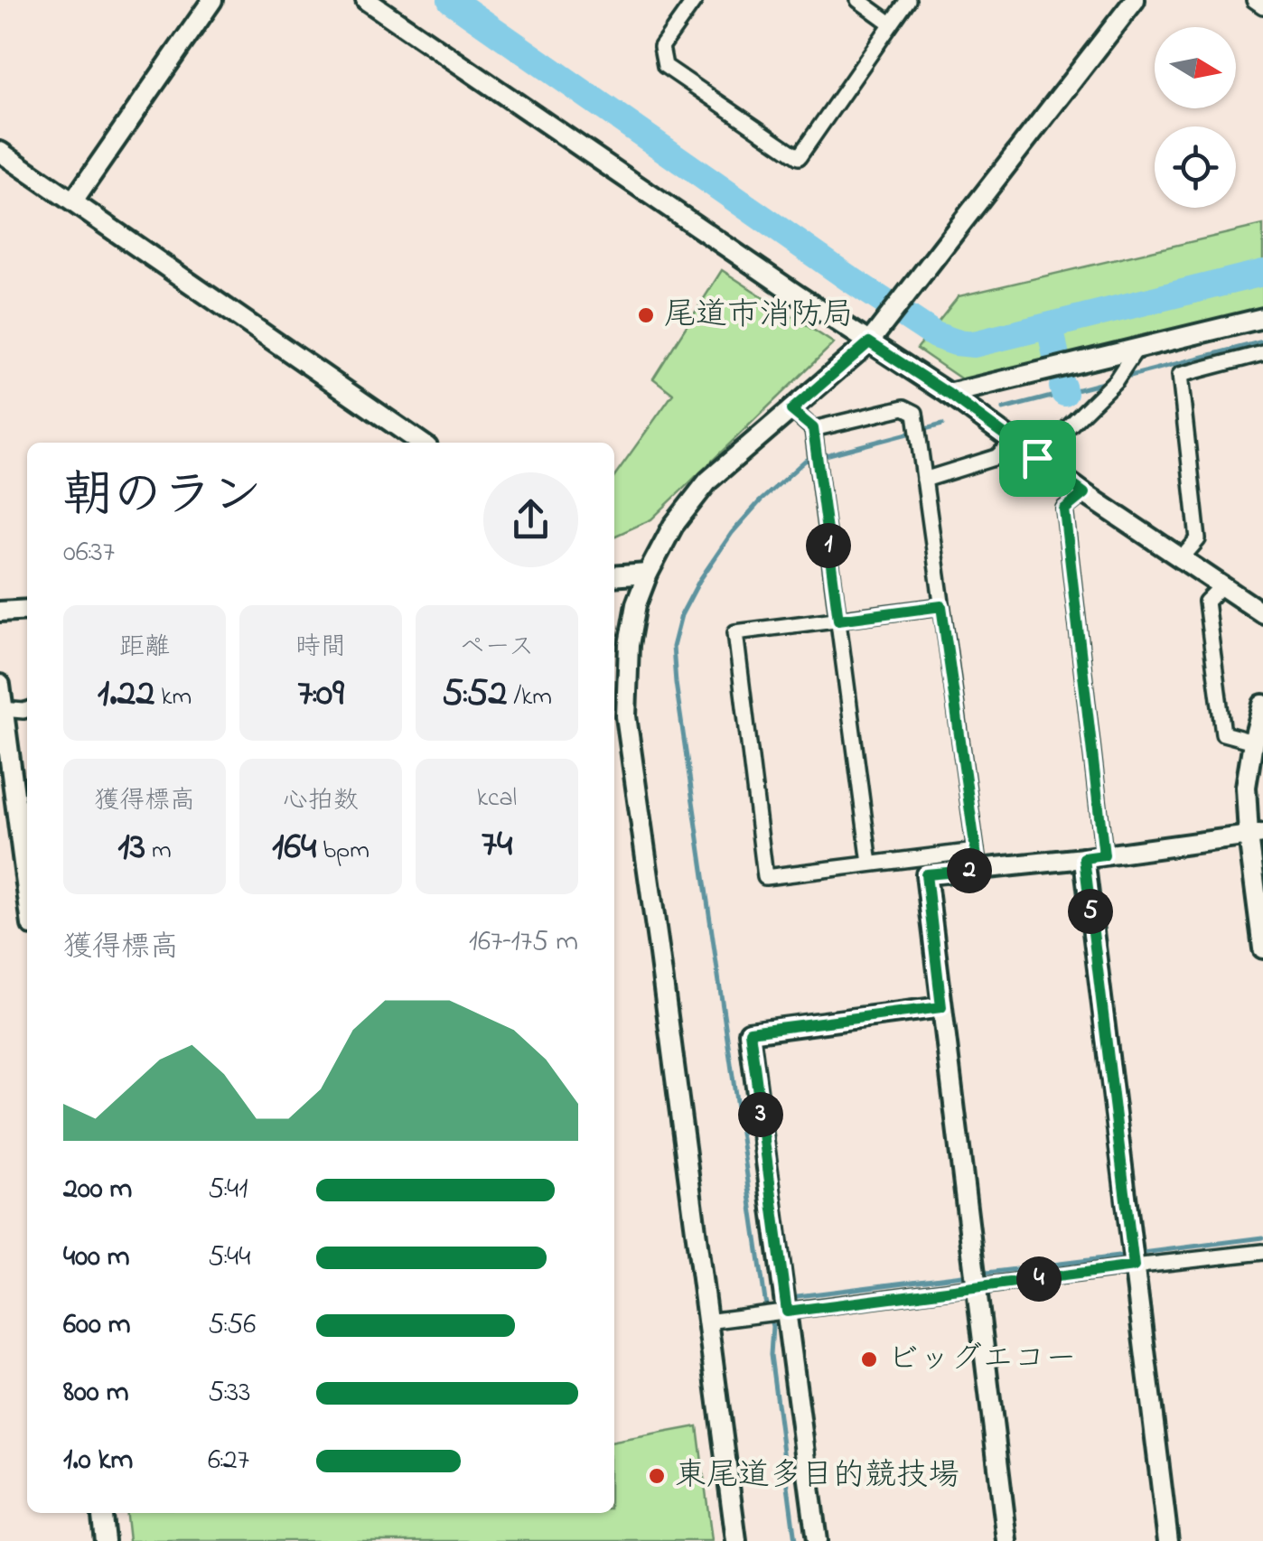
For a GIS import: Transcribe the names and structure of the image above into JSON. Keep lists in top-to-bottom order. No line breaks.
{"places":["尾道市消防局","ビッグエコー","東尾道多目的競技場"],"north":"right","page":{"heading":["朝のラン","06:37"],"pins":["1","2","5","3","4"],"stats":[["距離","1.22 km"],["時間","7:09"],["ペース","5:52 /km"],["獲得標高","13 m"],["心拍数","164 bpm"],["kcal","74"]],"chart":["獲得標高","167–175 m"],"list":[{"name":"200 m","note":"5:41"},{"name":"400 m","note":"5:44"},{"name":"600 m","note":"5:56"},{"name":"800 m","note":"5:33"},{"name":"1.0 km","note":"6:27"}]}}
